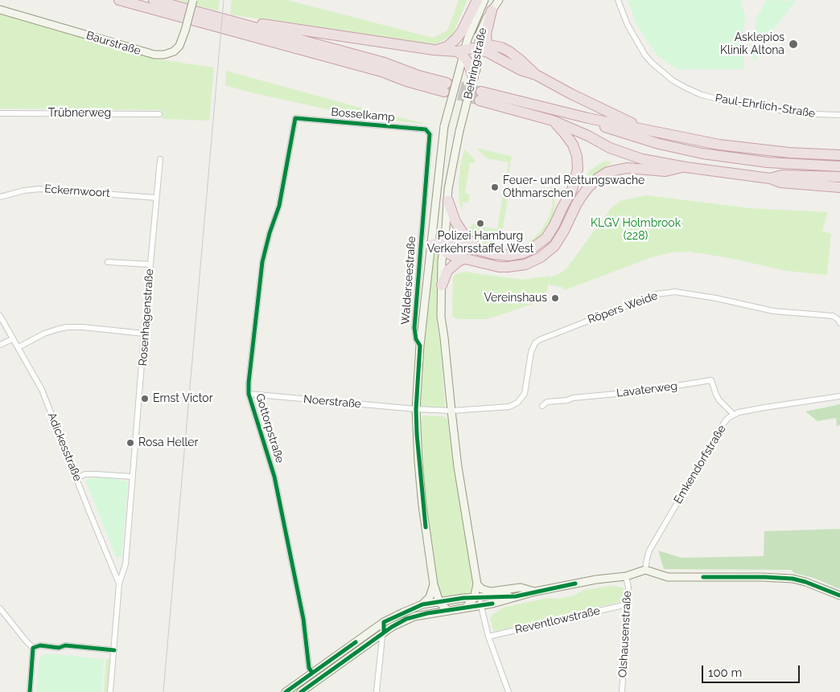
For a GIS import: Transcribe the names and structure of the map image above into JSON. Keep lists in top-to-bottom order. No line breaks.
{"streets":{"main road":["Baurstraße","Behringstraße","Walderseestraße"],"street":["Paul-Ehrlich-Straße","Trübnerweg","Bosselkamp","Eckernwoort","Röpers Weide","Rosenhagenstraße","Lavaterweg","Noerstraße","Gottorpstraße","Adickesstraße","Emkendorfstraße","Reventlowstraße","Olshausenstraße"]},"crossings":[["Behringstraße","Walderseestraße"],["Bosselkamp","Walderseestraße"],["Bosselkamp","Gottorpstraße"],["Eckernwoort","Rosenhagenstraße"],["Walderseestraße","Noerstraße"],["Rosenhagenstraße","Adickesstraße"],["Lavaterweg","Emkendorfstraße"],["Noerstraße","Gottorpstraße"],["Reventlowstraße","Olshausenstraße"]],"parks":["KLGV Holmbrook (228)"],"places":["Asklepios Klinik Altona","Feuer- und Rettungswache Othmarschen","Polizei Hamburg Verkehrsstaffel West","Vereinshaus","Ernst Victor","Rosa Heller"],"scale_bar":"100 m"}
